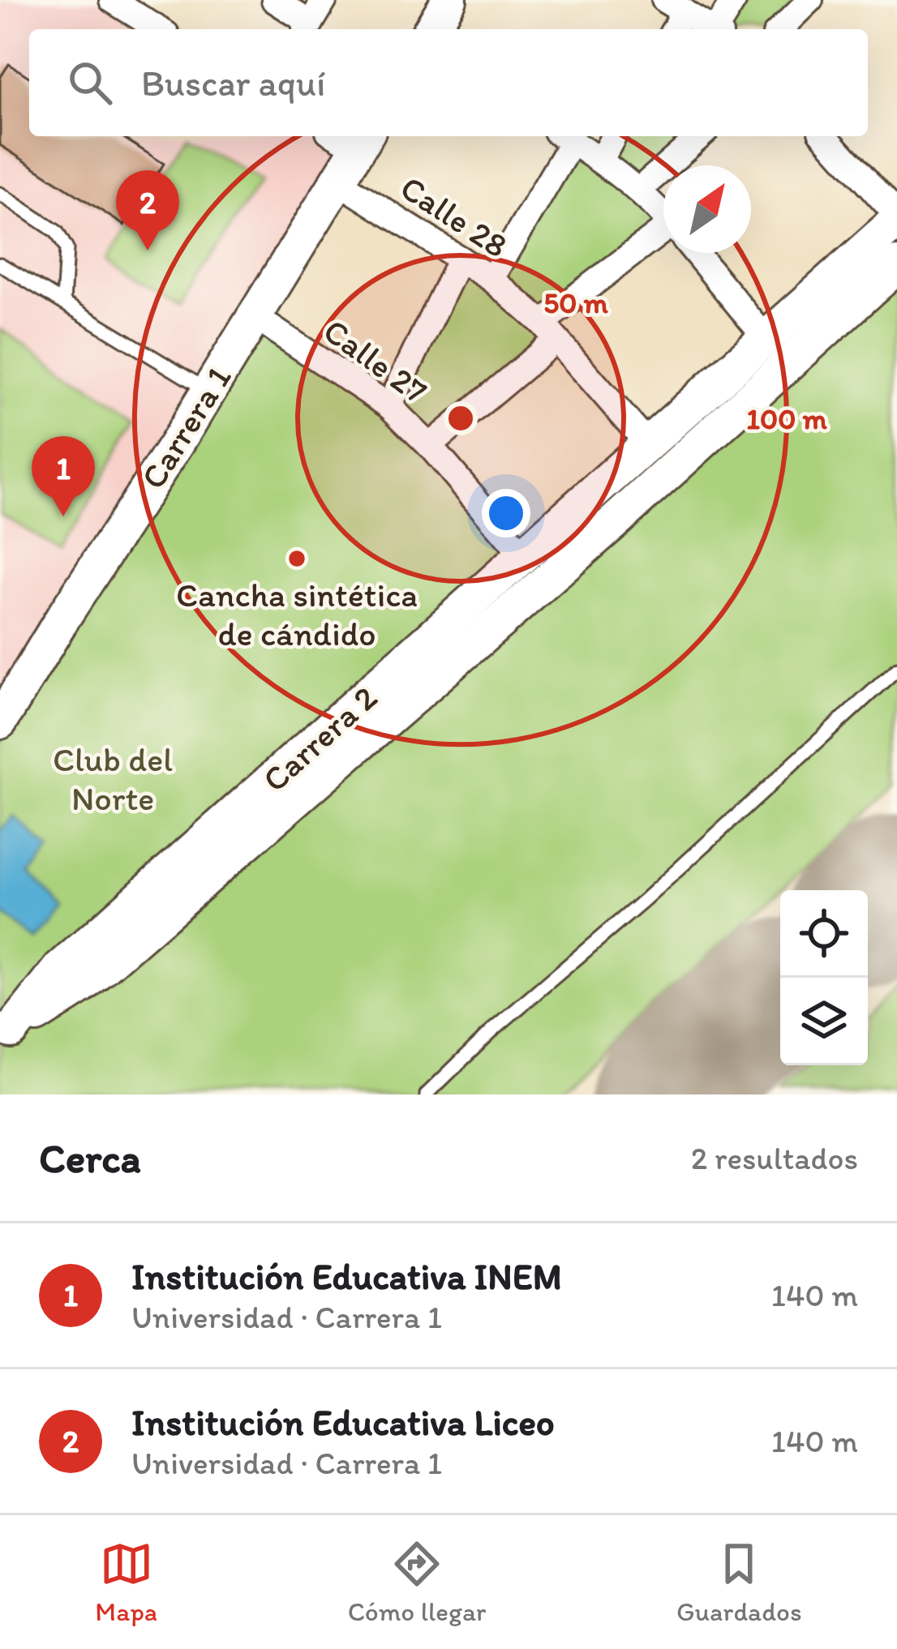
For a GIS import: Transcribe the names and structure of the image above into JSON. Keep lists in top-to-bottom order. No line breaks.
{"streets":{"main road":["Carrera 1","Carrera 2"],"street":["Calle 28","Calle 27"]},"crossings":[["Calle 28","Carrera 1"],["Calle 28","Carrera 2"],["Calle 27","Carrera 1"],["Calle 27","Carrera 2"]],"parks":["Club del Norte"],"places":["Cancha sintética de cándido"],"north":"top right","page":{"search":"Buscar aquí","pins":["2","1"],"heading":["Cerca","2 resultados"],"list":[{"mark":"1","name":"Institución Educativa INEM","note":"Universidad · Carrera 1","value":"140 m"},{"mark":"2","name":"Institución Educativa Liceo","note":"Universidad · Carrera 1","value":"140 m"}],"nav":["Mapa","Cómo llegar","Guardados"]},"rings":["50 m","100 m"]}
